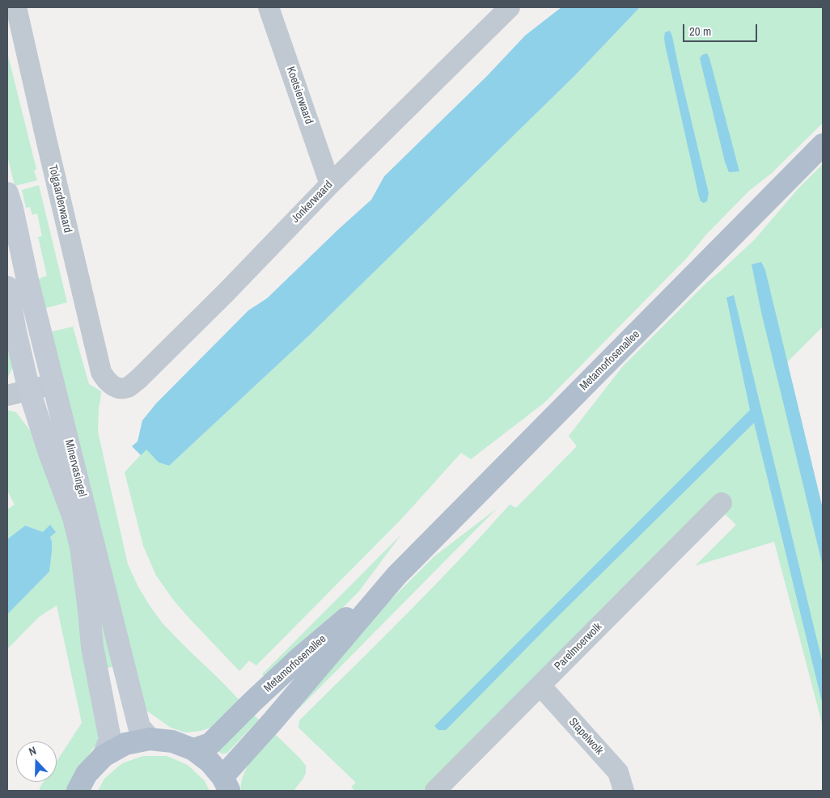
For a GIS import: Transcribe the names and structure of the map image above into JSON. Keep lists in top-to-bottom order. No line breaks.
{"streets":{"main road":["Metamorfosenallee"],"street":["Koetsierwaard","Tolgaarderwaard","Jonkerwaard","Minervasingel","Parelmoerwolk","Stapelwolk"]},"crossings":[["Koetsierwaard","Jonkerwaard"],["Tolgaarderwaard","Jonkerwaard"],["Parelmoerwolk","Stapelwolk"]],"scale_bar":"20 m","north":"top"}
